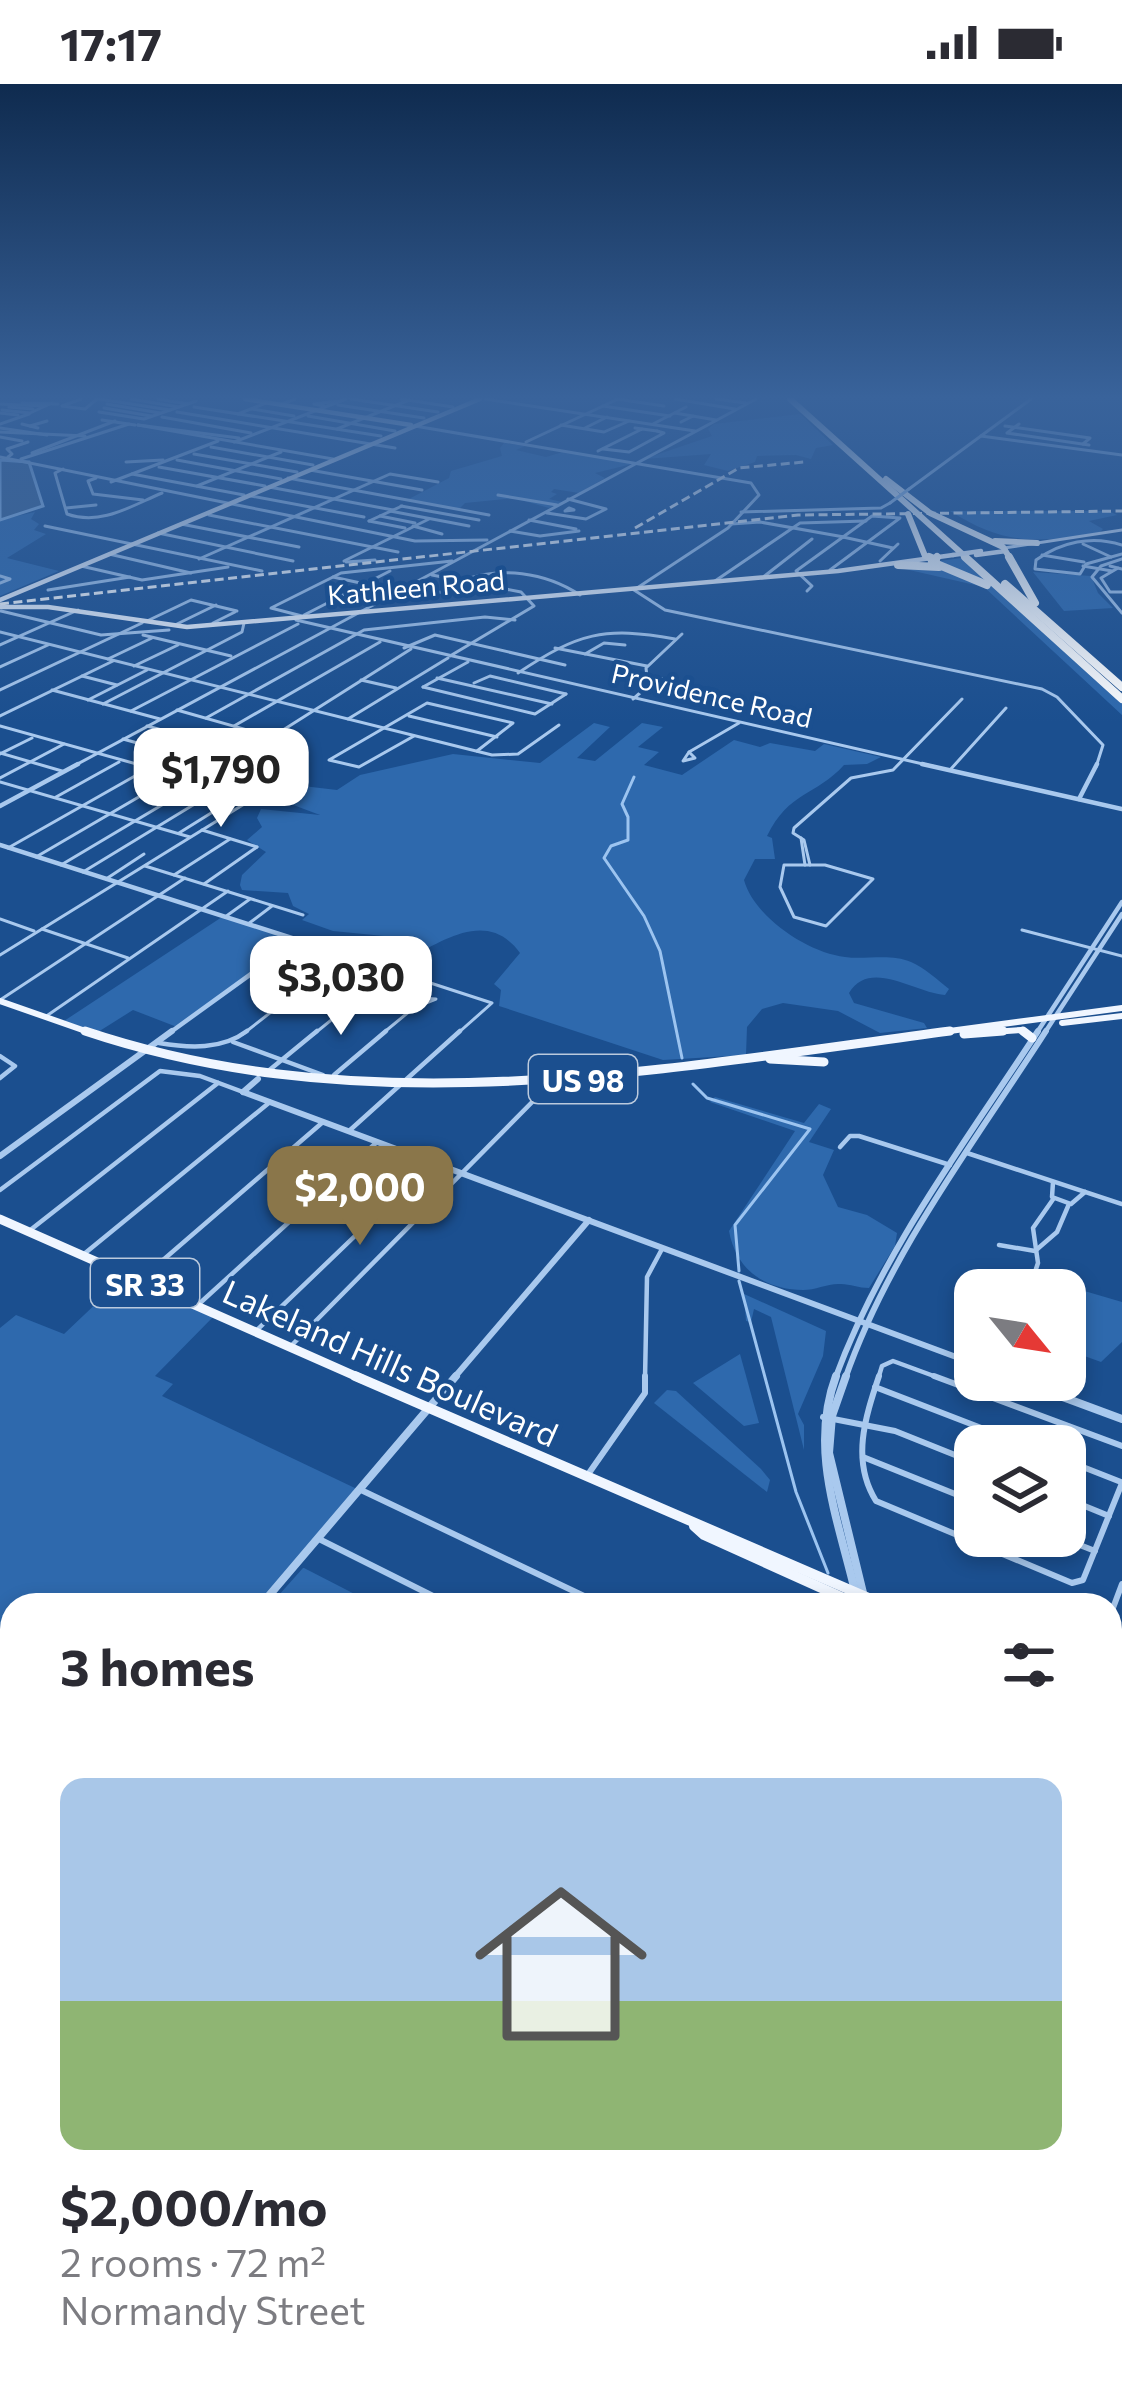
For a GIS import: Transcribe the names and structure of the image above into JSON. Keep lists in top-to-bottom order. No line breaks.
{"streets":{"main road":["Kathleen Road","US 98","SR 33","Lakeland Hills Boulevard"],"street":["Providence Road"]},"crossings":[["Kathleen Road","Providence Road"]],"north":"bottom right","page":{"status":"17:17","price":["$1,790","$3,030","$2,000"],"heading":"3 homes","list":[{"name":"$2,000/mo","note":"2 rooms · 72 m² · Normandy Street"}]}}
